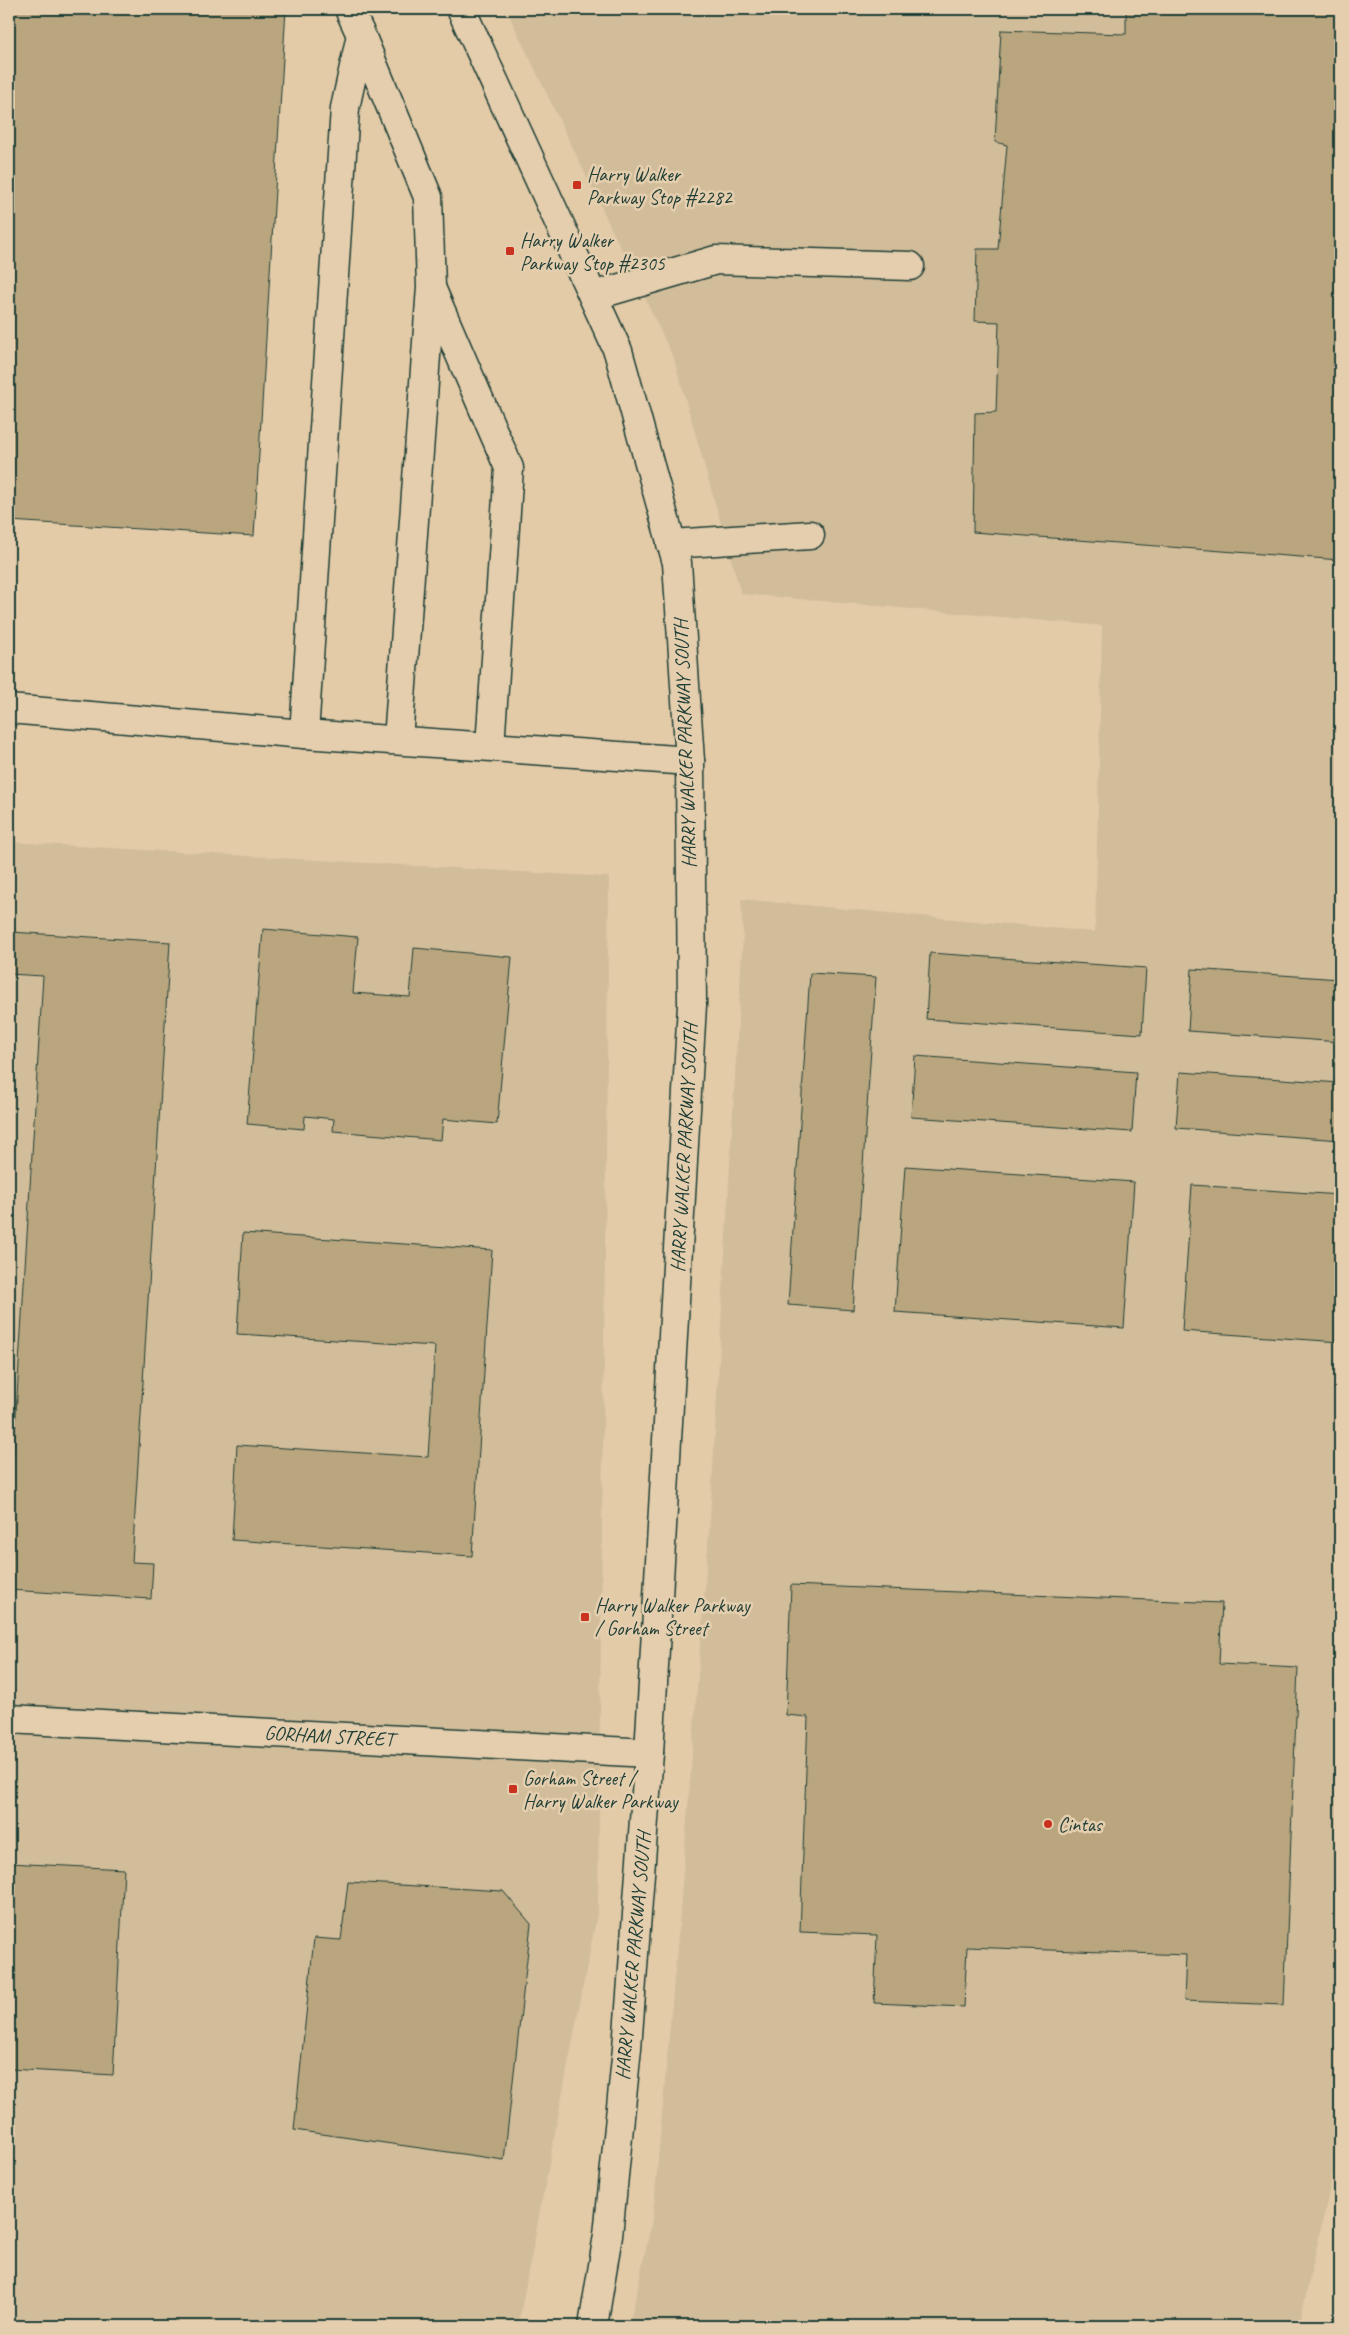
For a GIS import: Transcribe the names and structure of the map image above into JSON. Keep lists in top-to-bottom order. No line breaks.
{"streets":{"street":["HARRY WALKER PARKWAY SOUTH","GORHAM STREET"]},"crossings":[["HARRY WALKER PARKWAY SOUTH","GORHAM STREET"]],"places":{"transit":["Harry Walker Parkway Stop #2282","Harry Walker Parkway Stop #2305","Harry Walker Parkway / Gorham Street","Gorham Street / Harry Walker Parkway"],"other":["Cintas"]}}
